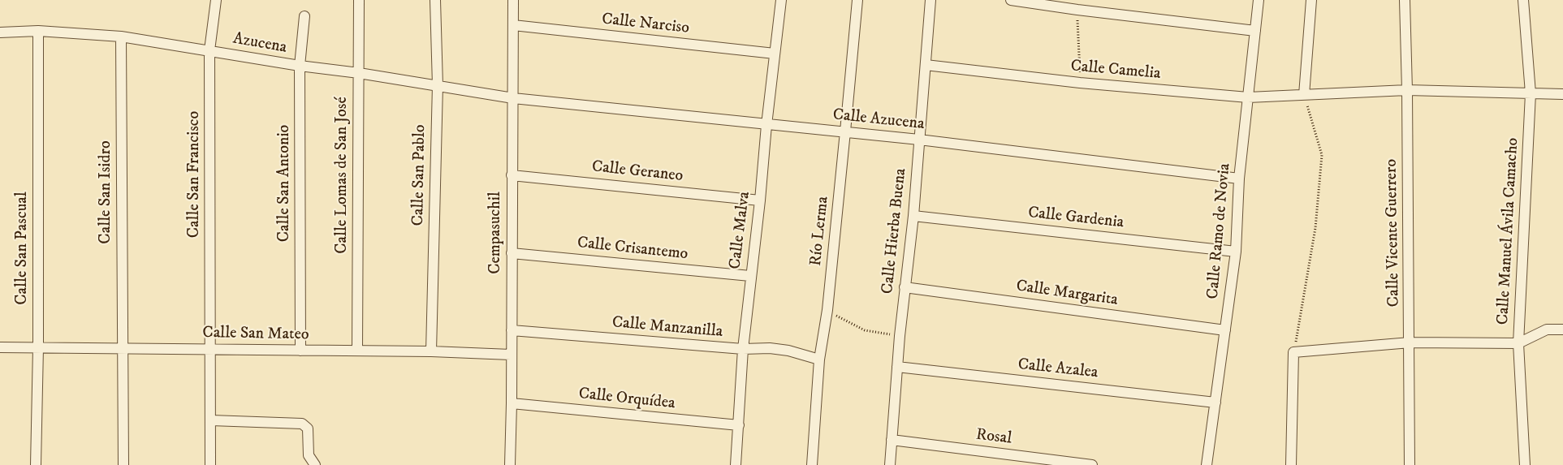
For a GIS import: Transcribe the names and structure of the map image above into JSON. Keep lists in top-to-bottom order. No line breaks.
{"streets":{"street":["Calle Narciso","Azucena","Calle Camelia","Calle Azucena","Calle Geraneo","Calle San Francisco","Calle Lomas de San José","Calle San Pablo","Calle San Antonio","Calle San Isidro","Calle Gardenia","Calle Malva","Río Lerma","Calle Hierba Buena","Calle Ramo de Novia","Calle Manuel Ávila Camacho","Cempasuchil","Calle Vicente Guerrero","Calle San Pascual","Calle Crisantemo","Calle Margarita","Calle Manzanilla","Calle San Mateo","Calle Azalea","Calle Orquídea","Rosal"]},"crossings":[["Calle Narciso","Calle Malva"],["Calle Narciso","Cempasuchil"],["Azucena","Calle Azucena"],["Azucena","Calle San Francisco"],["Azucena","Calle Lomas de San José"],["Azucena","Calle San Pablo"],["Azucena","Calle San Antonio"],["Azucena","Calle San Isidro"],["Azucena","Cempasuchil"],["Azucena","Calle San Pascual"],["Calle Camelia","Calle Hierba Buena"],["Calle Camelia","Calle Ramo de Novia"],["Calle Camelia","Calle Manuel Ávila Camacho"],["Calle Camelia","Calle Vicente Guerrero"],["Calle Azucena","Calle Malva"],["Calle Azucena","Río Lerma"],["Calle Azucena","Calle Hierba Buena"],["Calle Azucena","Calle Ramo de Novia"],["Calle Azucena","Cempasuchil"],["Calle Geraneo","Calle Malva"],["Calle Geraneo","Cempasuchil"],["Calle San Francisco","Calle San Mateo"],["Calle Lomas de San José","Calle San Mateo"],["Calle San Pablo","Calle San Mateo"],["Calle San Antonio","Calle San Mateo"],["Calle San Isidro","Calle San Mateo"],["Calle Gardenia","Calle Hierba Buena"],["Calle Gardenia","Calle Ramo de Novia"],["Calle Malva","Calle Crisantemo"],["Calle Malva","Calle Manzanilla"],["Calle Malva","Calle Orquídea"],["Río Lerma","Calle Manzanilla"],["Calle Hierba Buena","Calle Margarita"],["Calle Hierba Buena","Calle Azalea"],["Calle Hierba Buena","Rosal"],["Calle Ramo de Novia","Calle Margarita"],["Calle Ramo de Novia","Calle Azalea"],["Cempasuchil","Calle Crisantemo"],["Cempasuchil","Calle Manzanilla"],["Cempasuchil","Calle San Mateo"],["Cempasuchil","Calle Orquídea"],["Calle San Pascual","Calle San Mateo"]]}
